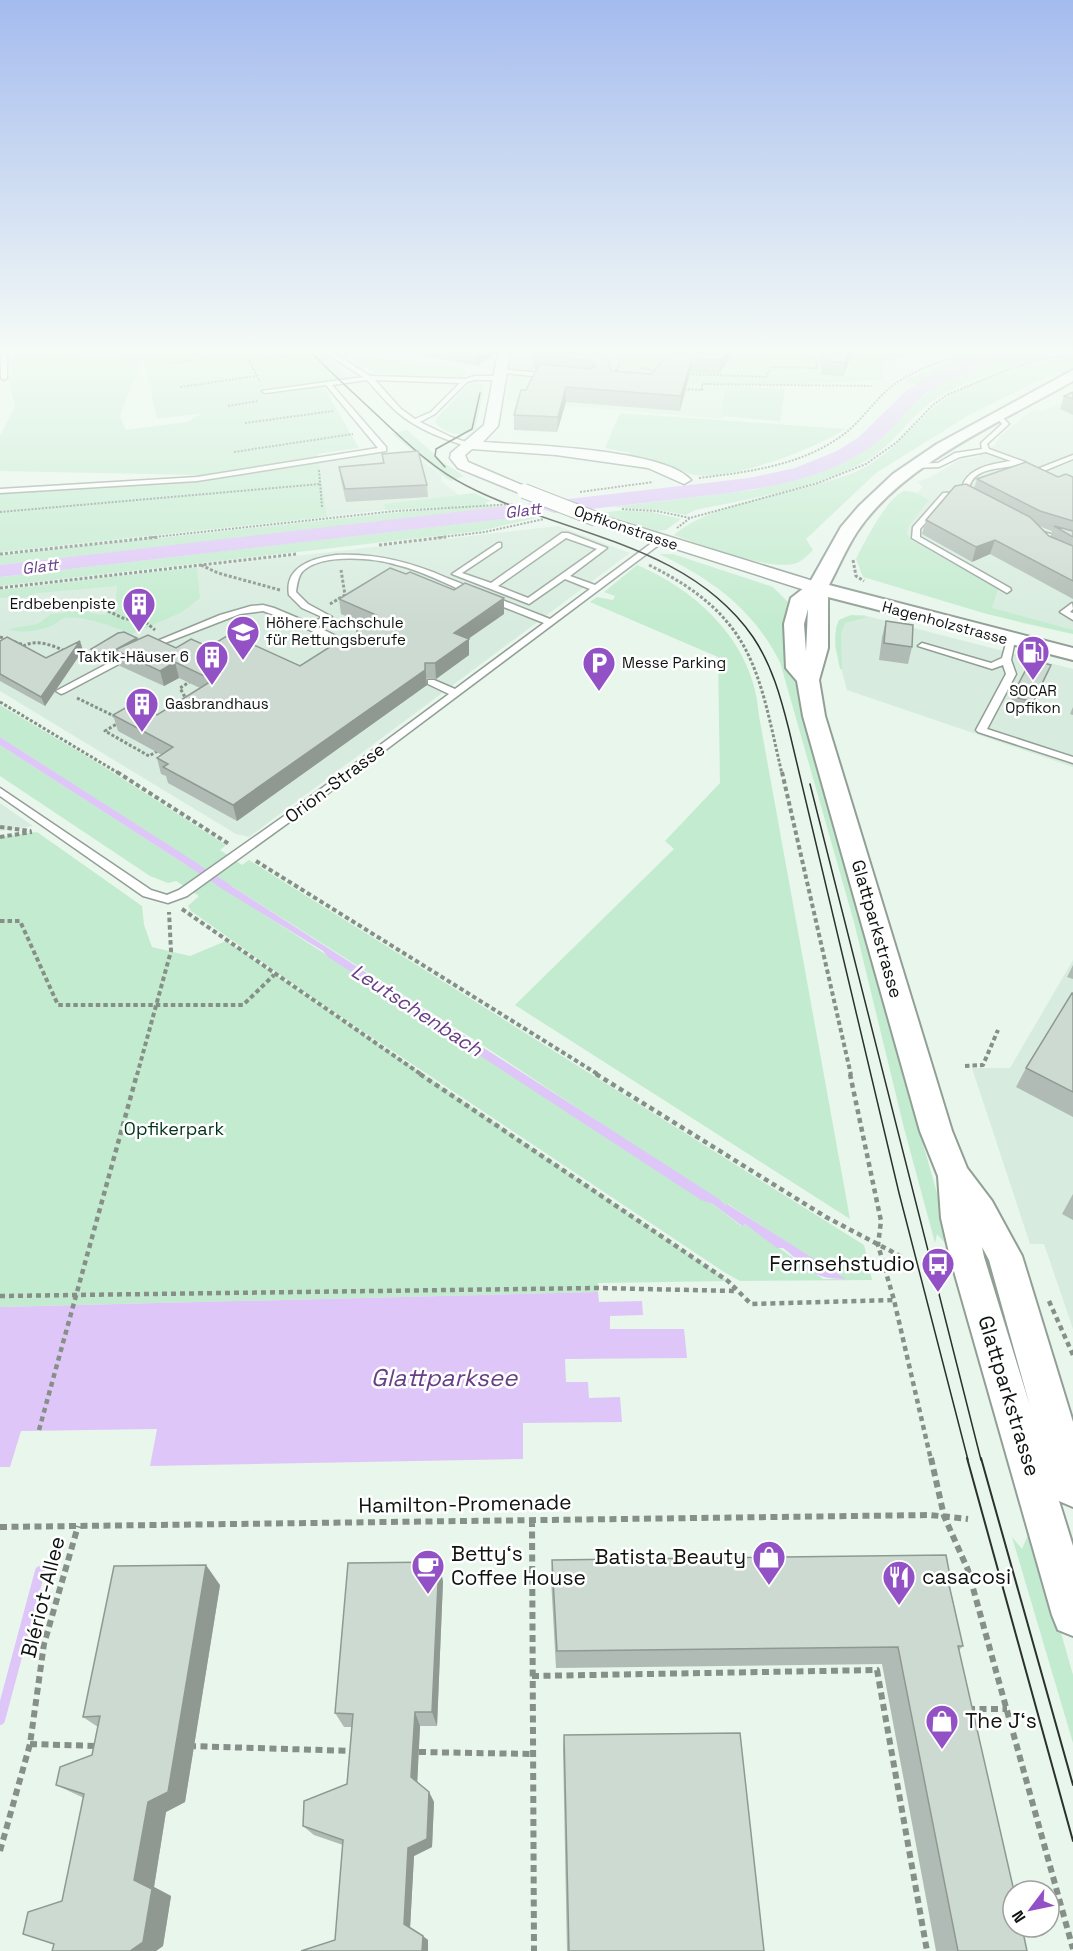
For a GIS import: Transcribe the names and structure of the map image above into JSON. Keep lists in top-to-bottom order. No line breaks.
{"streets":{"street":["Opfikonstrasse","Hagenholzstrasse","Glattparkstrasse"],"lane":["Orion-Strasse"],"path":["Hamilton-Promenade","Blériot-Allee"]},"crossings":[["Opfikonstrasse","Hagenholzstrasse"],["Opfikonstrasse","Orion-Strasse"],["Opfikonstrasse","Glattparkstrasse"],["Hagenholzstrasse","Glattparkstrasse"],["Hamilton-Promenade","Blériot-Allee"]],"water":["Glatt","Leutschenbach","Glattparksee"],"parks":["Opfikerpark"],"places":{"building":["Erdbebenpiste","Taktik-Häuser 6","Gasbrandhaus"],"school or university":["Höhere Fachschule für Rettungsberufe"],"fuel station":["SOCAR Opfikon"],"parking":["Messe Parking"],"bus stop":["Fernsehstudio"],"shop":["Batista Beauty","The J‘s"],"cafe":["Betty‘s Coffee House"],"restaurant":["casacosi"]},"north":"bottom left"}
